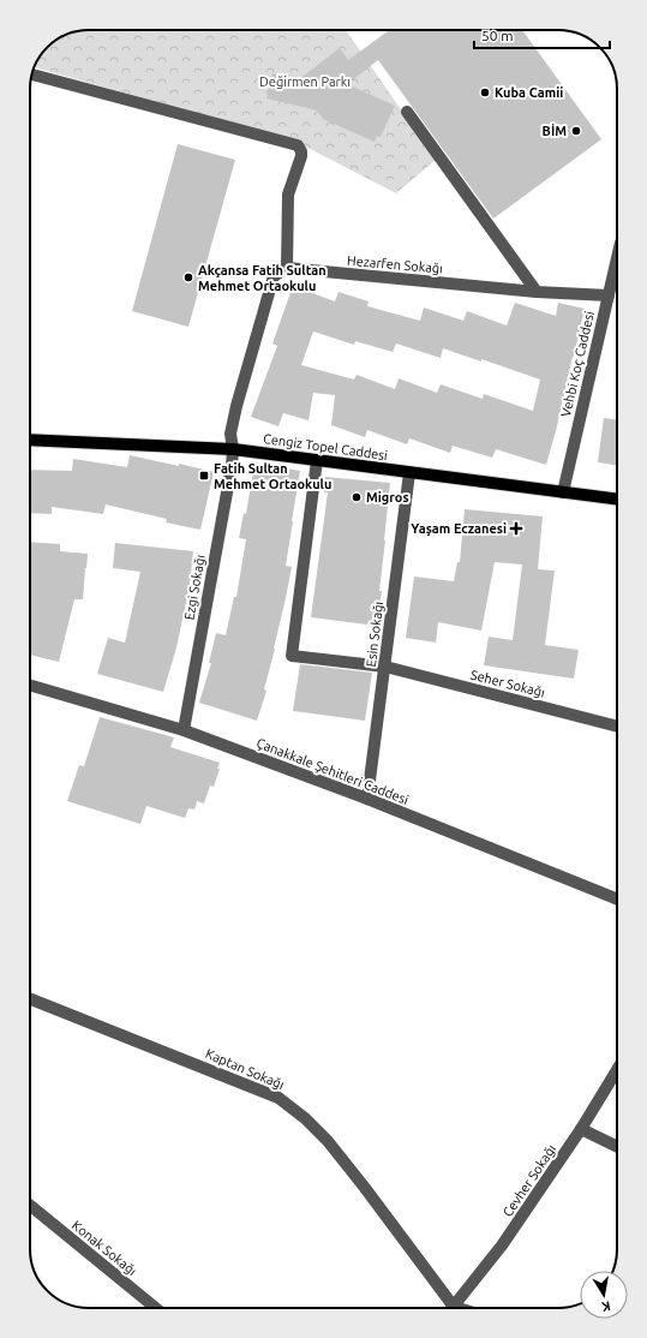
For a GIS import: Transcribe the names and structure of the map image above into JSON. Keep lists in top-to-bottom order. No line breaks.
{"streets":{"main road":["Cengiz Topel Caddesi"],"street":["Hezarfen Sokağı","Vehbi Koç Caddesi","Ezgi Sokağı","Esin Sokağı","Seher Sokağı","Çanakkale Şehitleri Caddesi","Kaptan Sokağı","Cevher Sokağı","Konak Sokağı"]},"crossings":[["Hezarfen Sokağı","Vehbi Koç Caddesi"],["Vehbi Koç Caddesi","Cengiz Topel Caddesi"],["Cengiz Topel Caddesi","Ezgi Sokağı"],["Cengiz Topel Caddesi","Esin Sokağı"],["Cengiz Topel Caddesi","Seher Sokağı"],["Ezgi Sokağı","Çanakkale Şehitleri Caddesi"],["Esin Sokağı","Seher Sokağı"],["Esin Sokağı","Çanakkale Şehitleri Caddesi"]],"parks":["Değirmen Parkı"],"places":{"other":["Kuba Camii","BİM","Akçansa Fatih Sultan Mehmet Ortaokulu","Migros"],"transit":["Fatih Sultan Mehmet Ortaokulu"],"health":["Yaşam Eczanesi"]},"scale_bar":"50 m","north":"bottom"}
